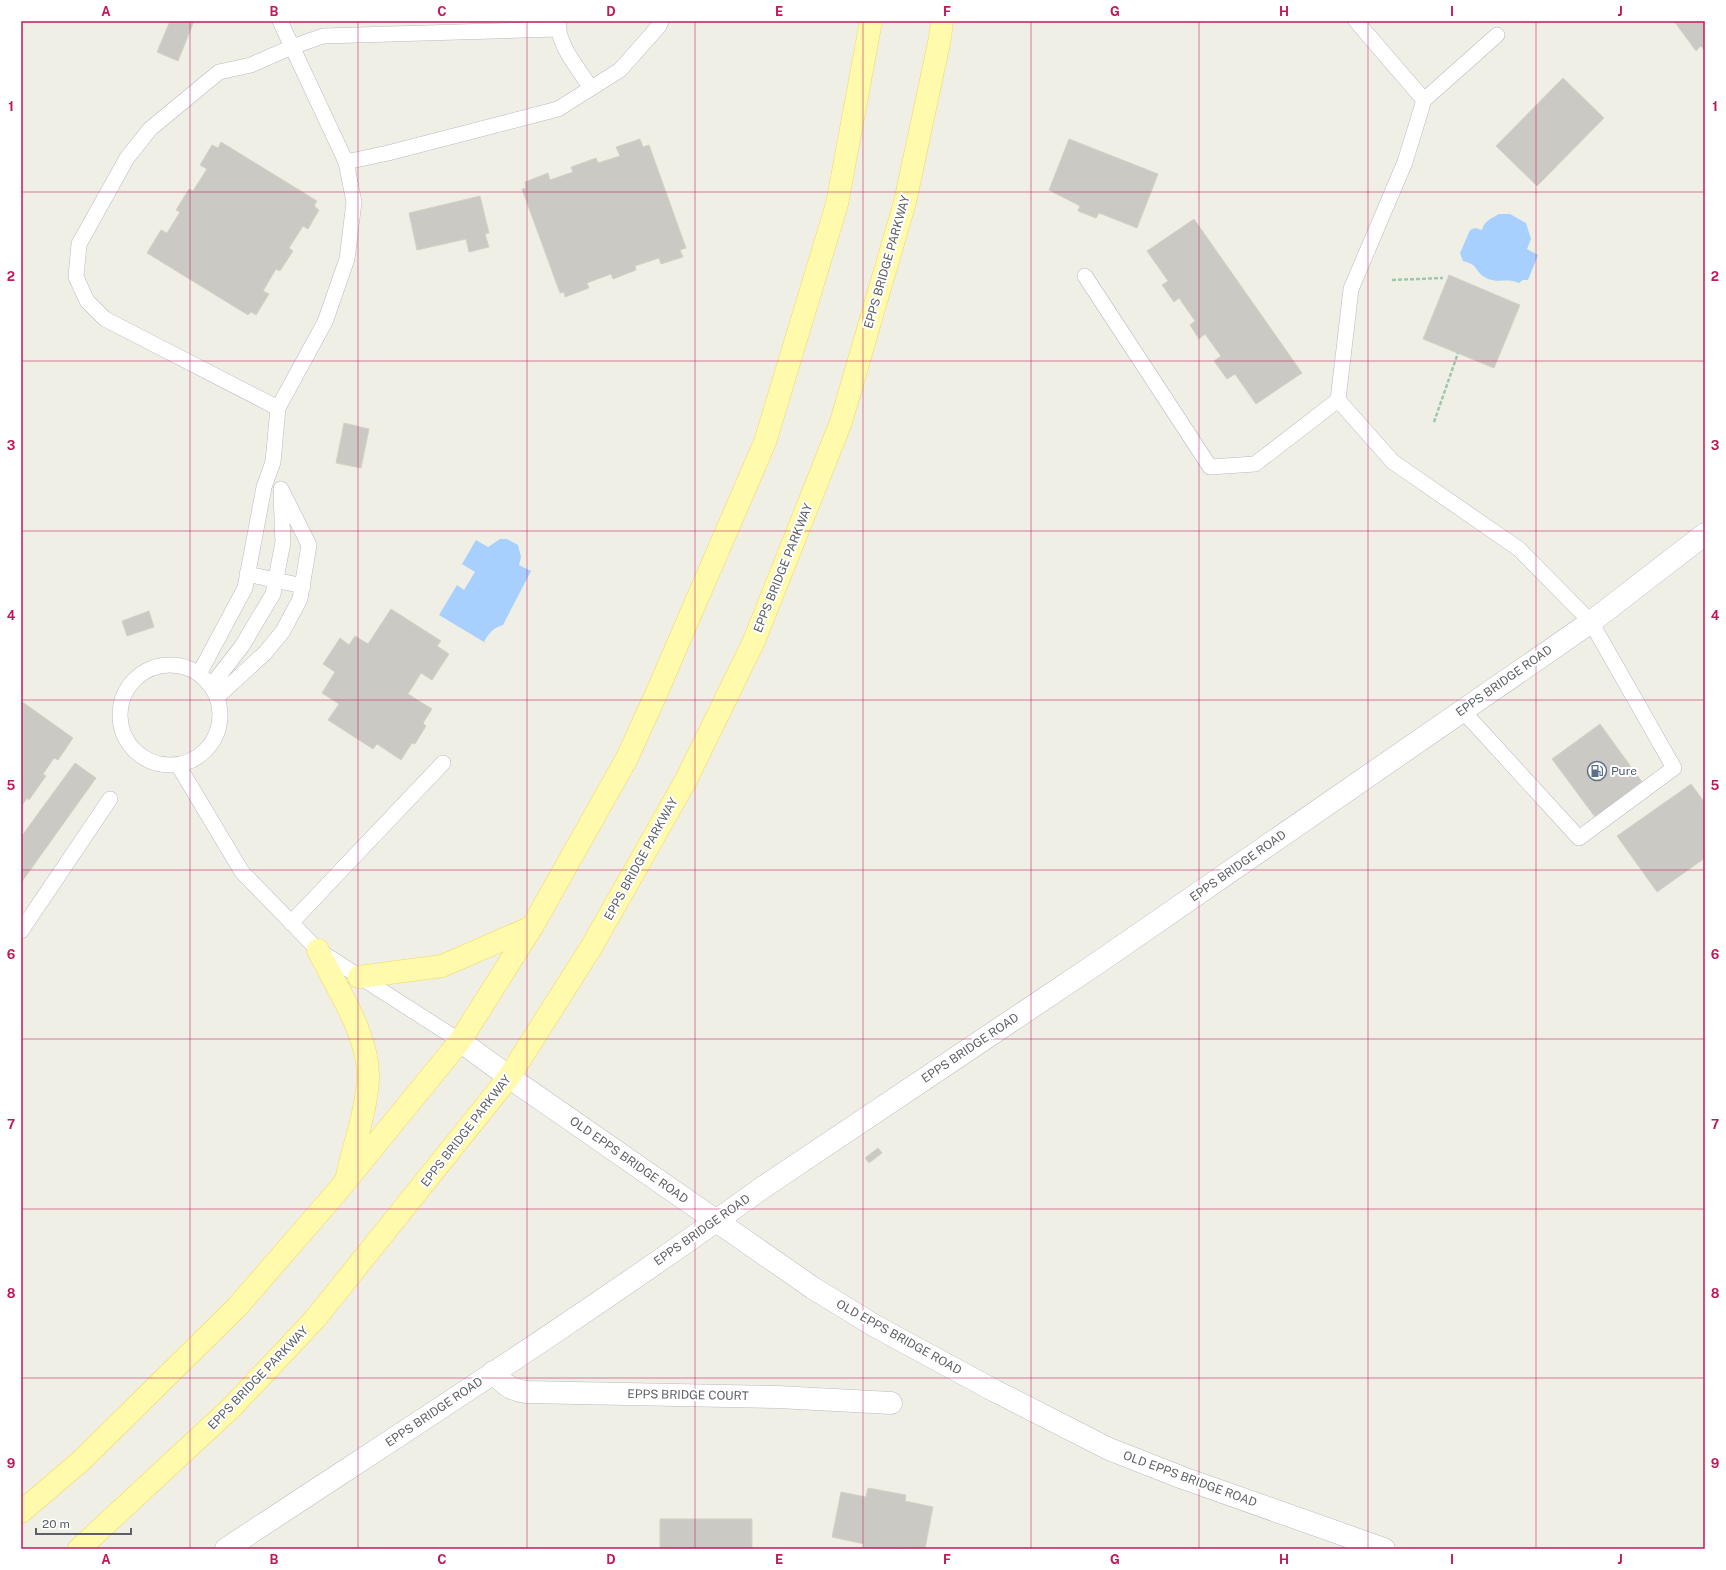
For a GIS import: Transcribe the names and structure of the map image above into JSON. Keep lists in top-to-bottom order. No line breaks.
{"streets":{"main road":["EPPS BRIDGE PARKWAY"],"street":["EPPS BRIDGE ROAD","OLD EPPS BRIDGE ROAD","EPPS BRIDGE COURT"]},"crossings":[["EPPS BRIDGE PARKWAY","OLD EPPS BRIDGE ROAD"],["EPPS BRIDGE ROAD","OLD EPPS BRIDGE ROAD"],["EPPS BRIDGE ROAD","EPPS BRIDGE COURT"]],"places":{"fuel station":["Pure"]},"scale_bar":"20 m","grid":{"columns":["A","B","C","D","E","F","G","H","I","J"],"rows":["1","2","3","4","5","6","7","8","9"]}}
